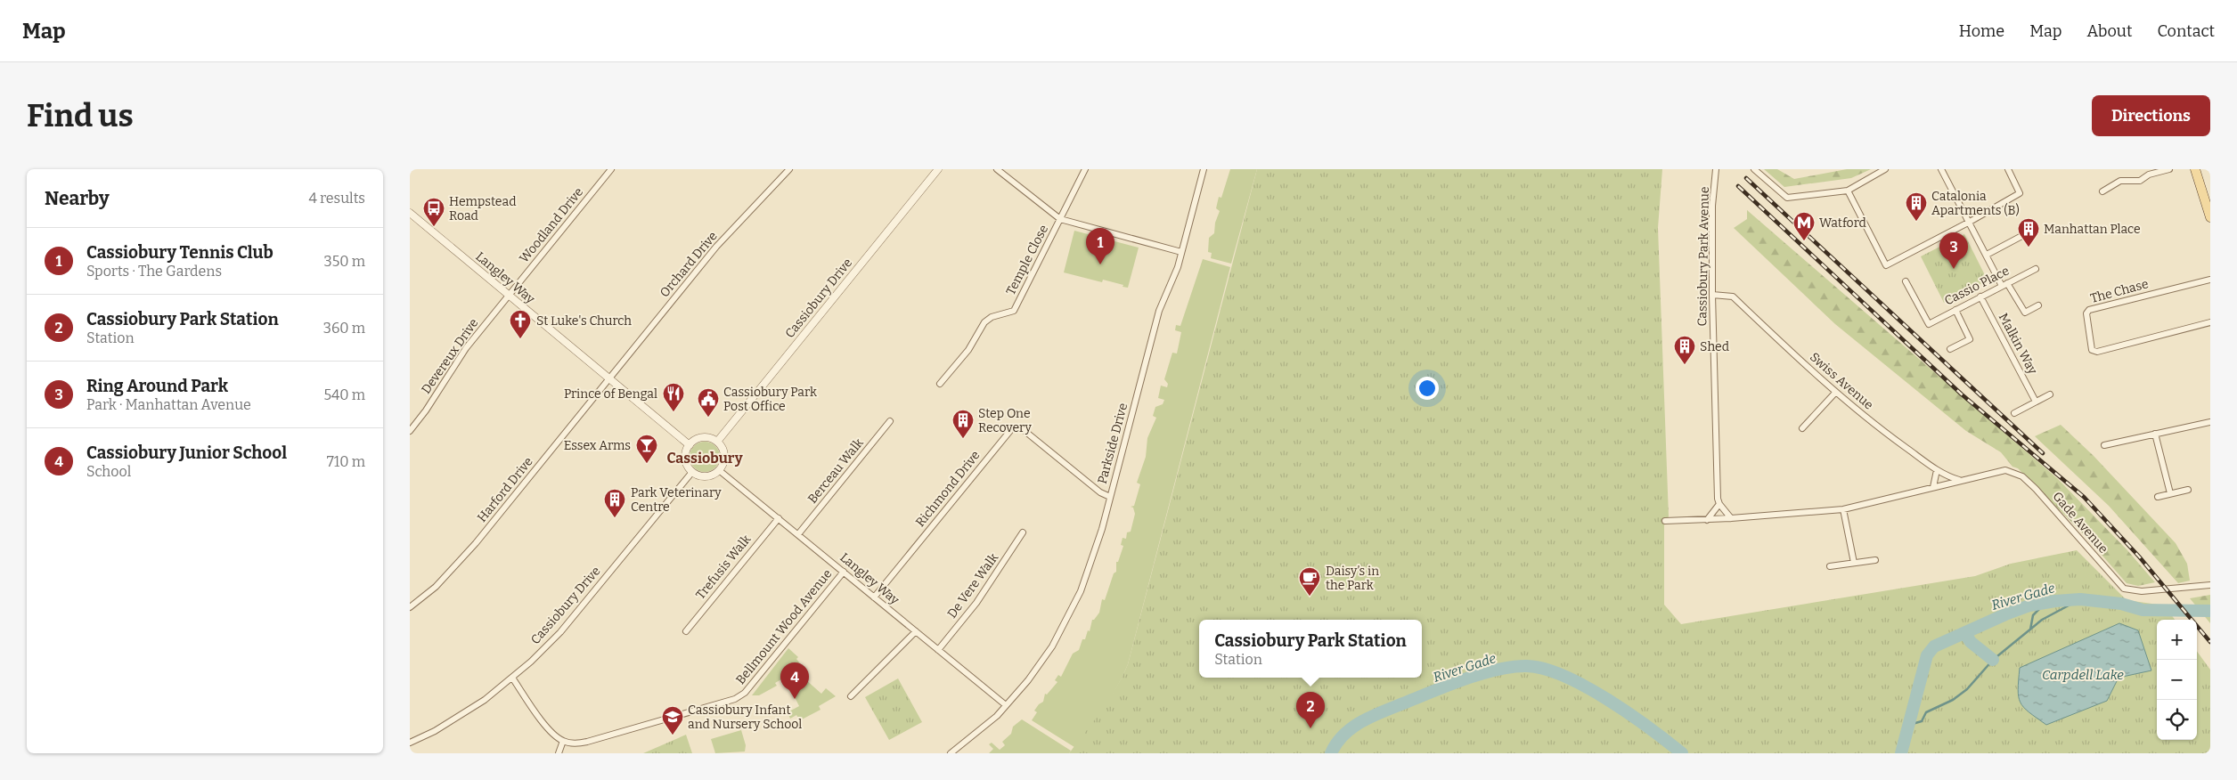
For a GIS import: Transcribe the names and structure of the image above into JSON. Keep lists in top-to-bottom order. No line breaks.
{"streets":{"street":["Woodland Drive","Cassiobury Park Avenue","Temple Close","Orchard Drive","Langley Way","Cassio Place","The Chase","Cassiobury Drive","Malkin Way","Devereux Drive","Swiss Avenue","Parkside Drive","Berceau Walk","Richmond Drive","Harford Drive","Gade Avenue","Trefusis Walk","De Vere Walk","Bellmount Wood Avenue"]},"crossings":[["Woodland Drive","Langley Way"],["Woodland Drive","Devereux Drive"],["Cassiobury Park Avenue","Swiss Avenue"],["Orchard Drive","Langley Way"],["Orchard Drive","Harford Drive"],["Langley Way","Cassiobury Drive"],["Langley Way","Devereux Drive"],["Langley Way","Parkside Drive"],["Langley Way","Berceau Walk"],["Langley Way","Richmond Drive"],["Langley Way","Harford Drive"],["Langley Way","Trefusis Walk"],["Langley Way","De Vere Walk"],["Langley Way","Bellmount Wood Avenue"],["Cassio Place","Malkin Way"],["Swiss Avenue","Gade Avenue"],["Parkside Drive","Richmond Drive"]],"districts":["Cassiobury"],"water":["River Gade","Carpdell Lake"],"places":{"building":["Catalonia Apartments (B)","Manhattan Place","Shed","Step One Recovery","Park Veterinary Centre"],"bus stop":["Hempstead Road"],"metro station":["Watford"],"church":["St Luke's Church"],"restaurant":["Prince of Bengal"],"public building":["Cassiobury Park Post Office"],"bar":["Essex Arms"],"cafe":["Daisy’s in the Park"],"school or university":["Cassiobury Infant and Nursery School"]},"page":{"header":"Map","nav":["Home","Map","About","Contact"],"buttons":"Directions","title":"Find us","heading":["Nearby","4 results"],"list":[{"mark":"1","name":"Cassiobury Tennis Club","note":"Sports · The Gardens","value":"350 m"},{"mark":"2","name":"Cassiobury Park Station","note":"Station","value":"360 m"},{"mark":"3","name":"Ring Around Park","note":"Park · Manhattan Avenue","value":"540 m"},{"mark":"4","name":"Cassiobury Junior School","note":"School","value":"710 m"}],"pins":["1","3","4","2"],"map_buttons":["+","−"],"popup":["Cassiobury Park Station","Station"]}}
